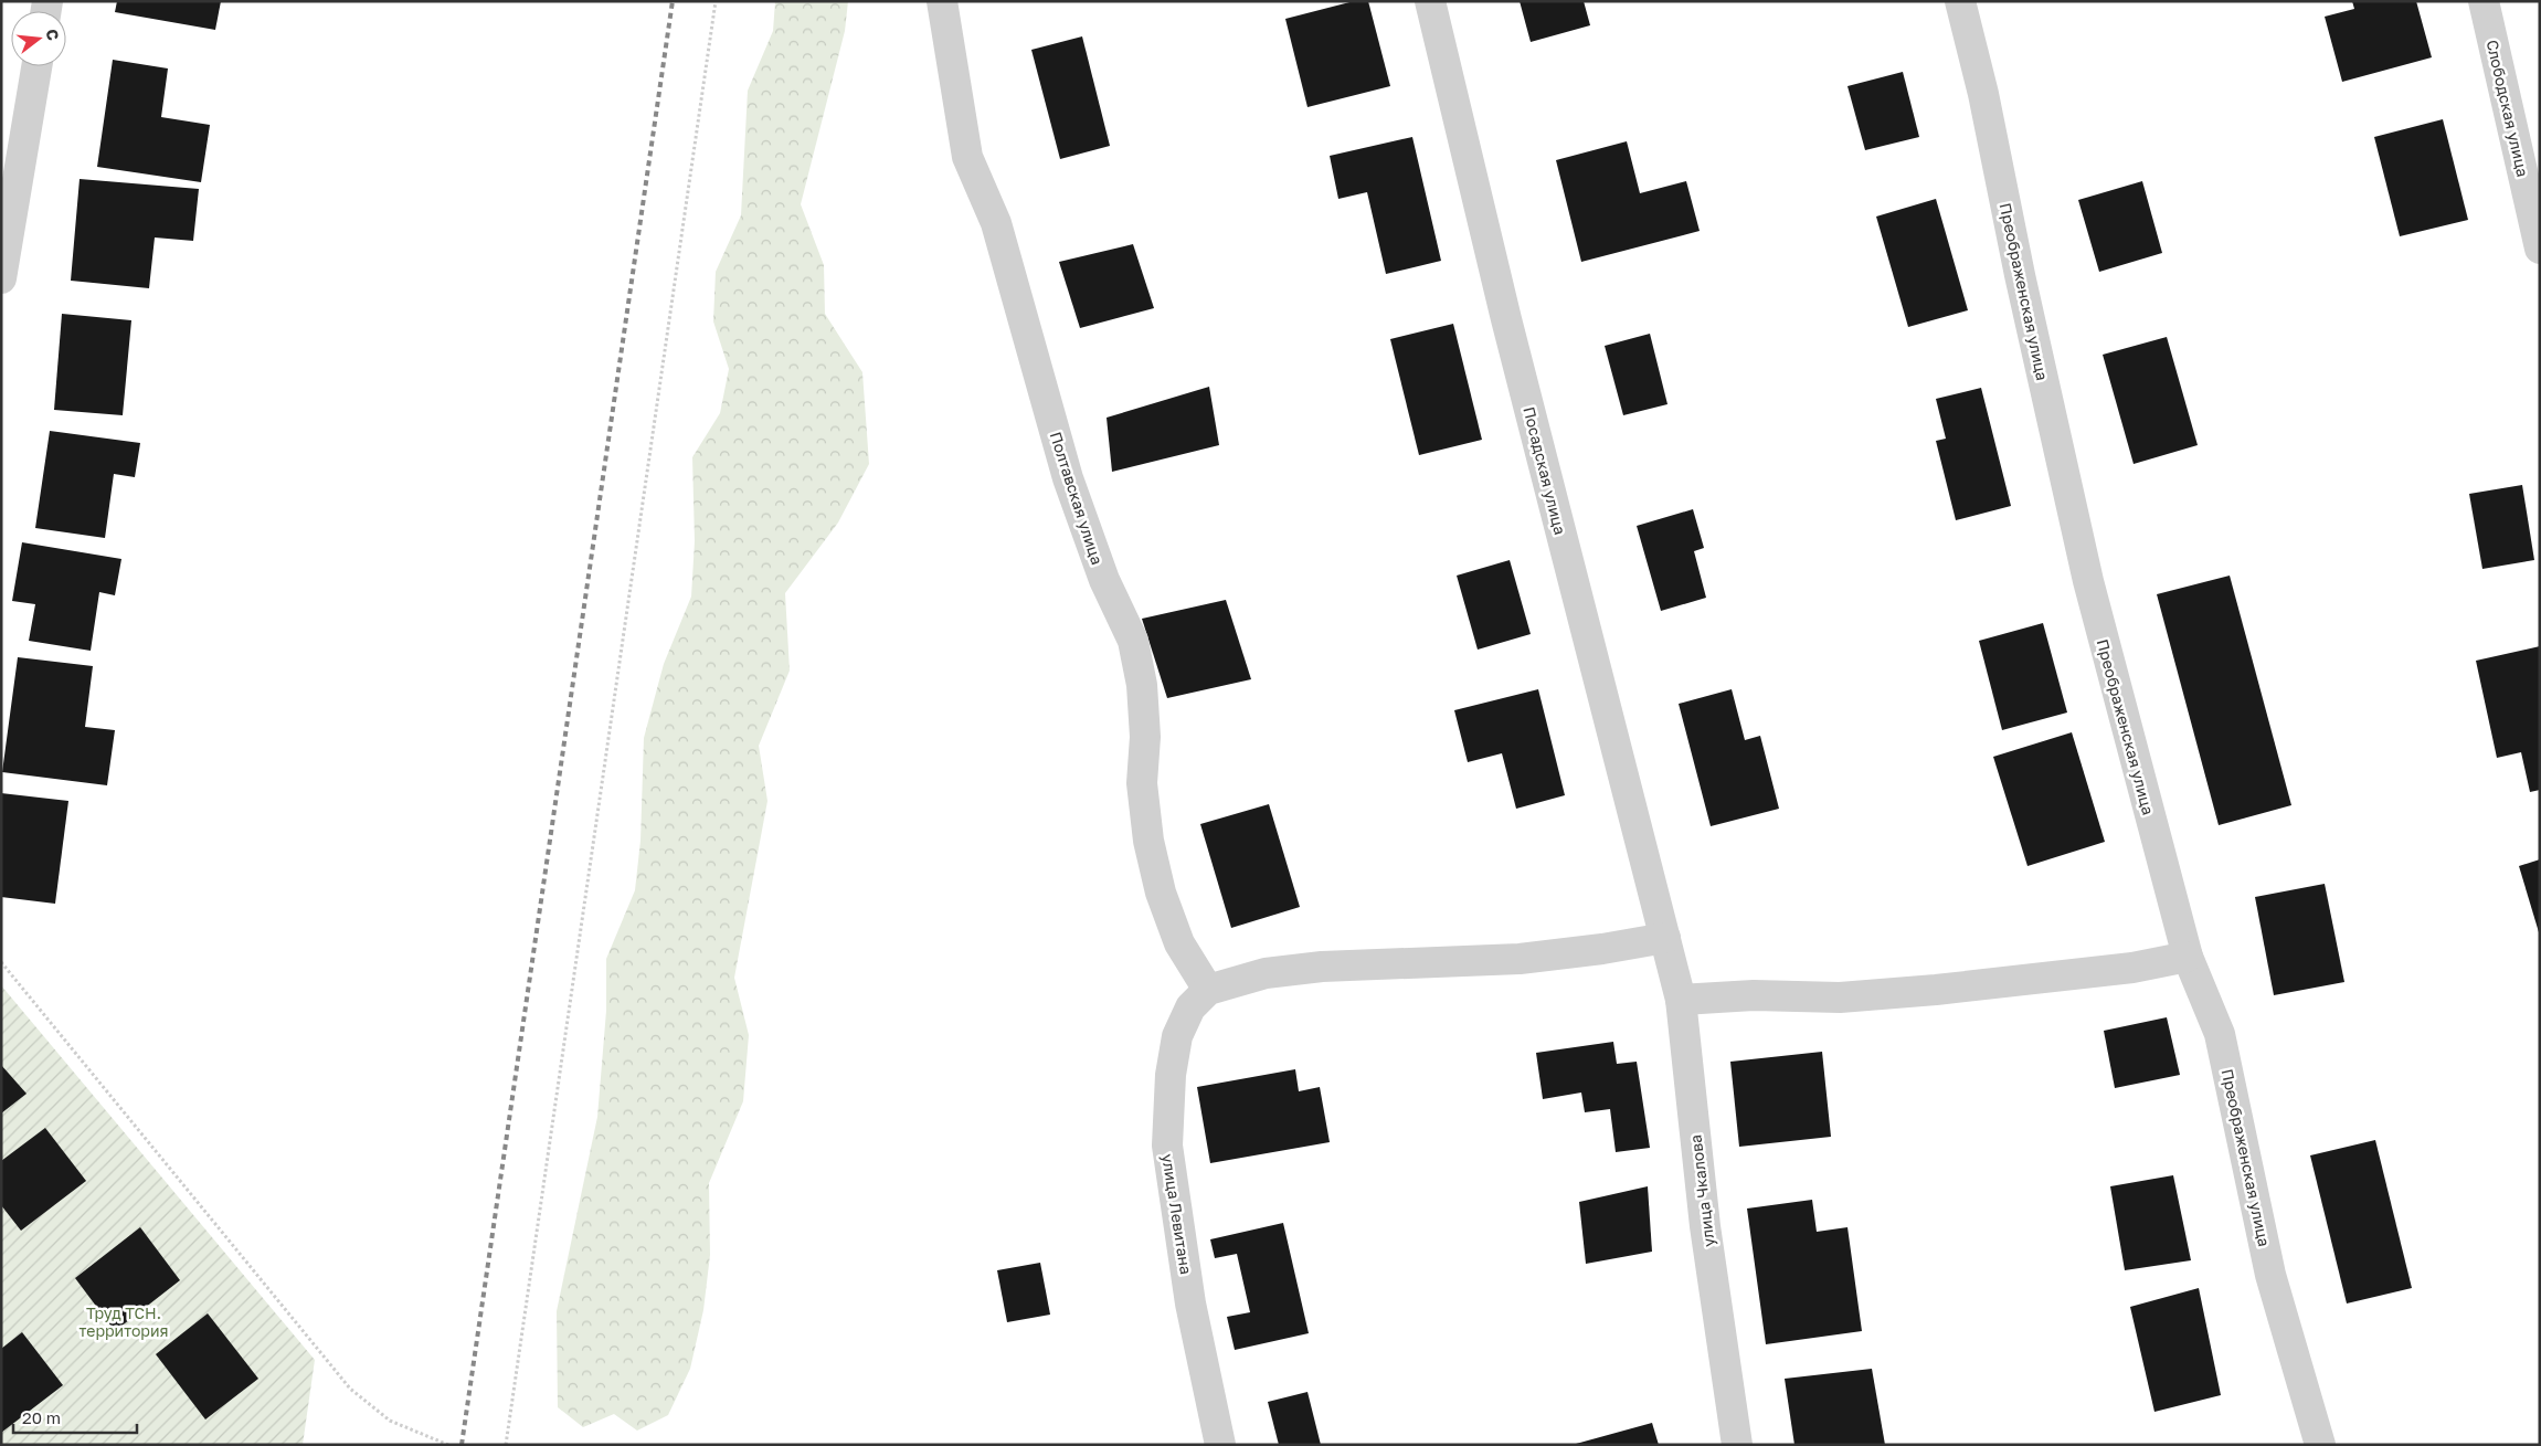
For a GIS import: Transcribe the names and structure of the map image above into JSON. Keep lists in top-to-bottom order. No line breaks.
{"streets":{"street":["Слободская улица","Преображенская улица","Посадская улица","Полтавская улица","улица Чкалова","улица Левитана"]},"crossings":[["Посадская улица","улица Чкалова"],["Полтавская улица","улица Левитана"]],"parks":["Труд ТСН. территория"],"scale_bar":"20 m","north":"right"}
